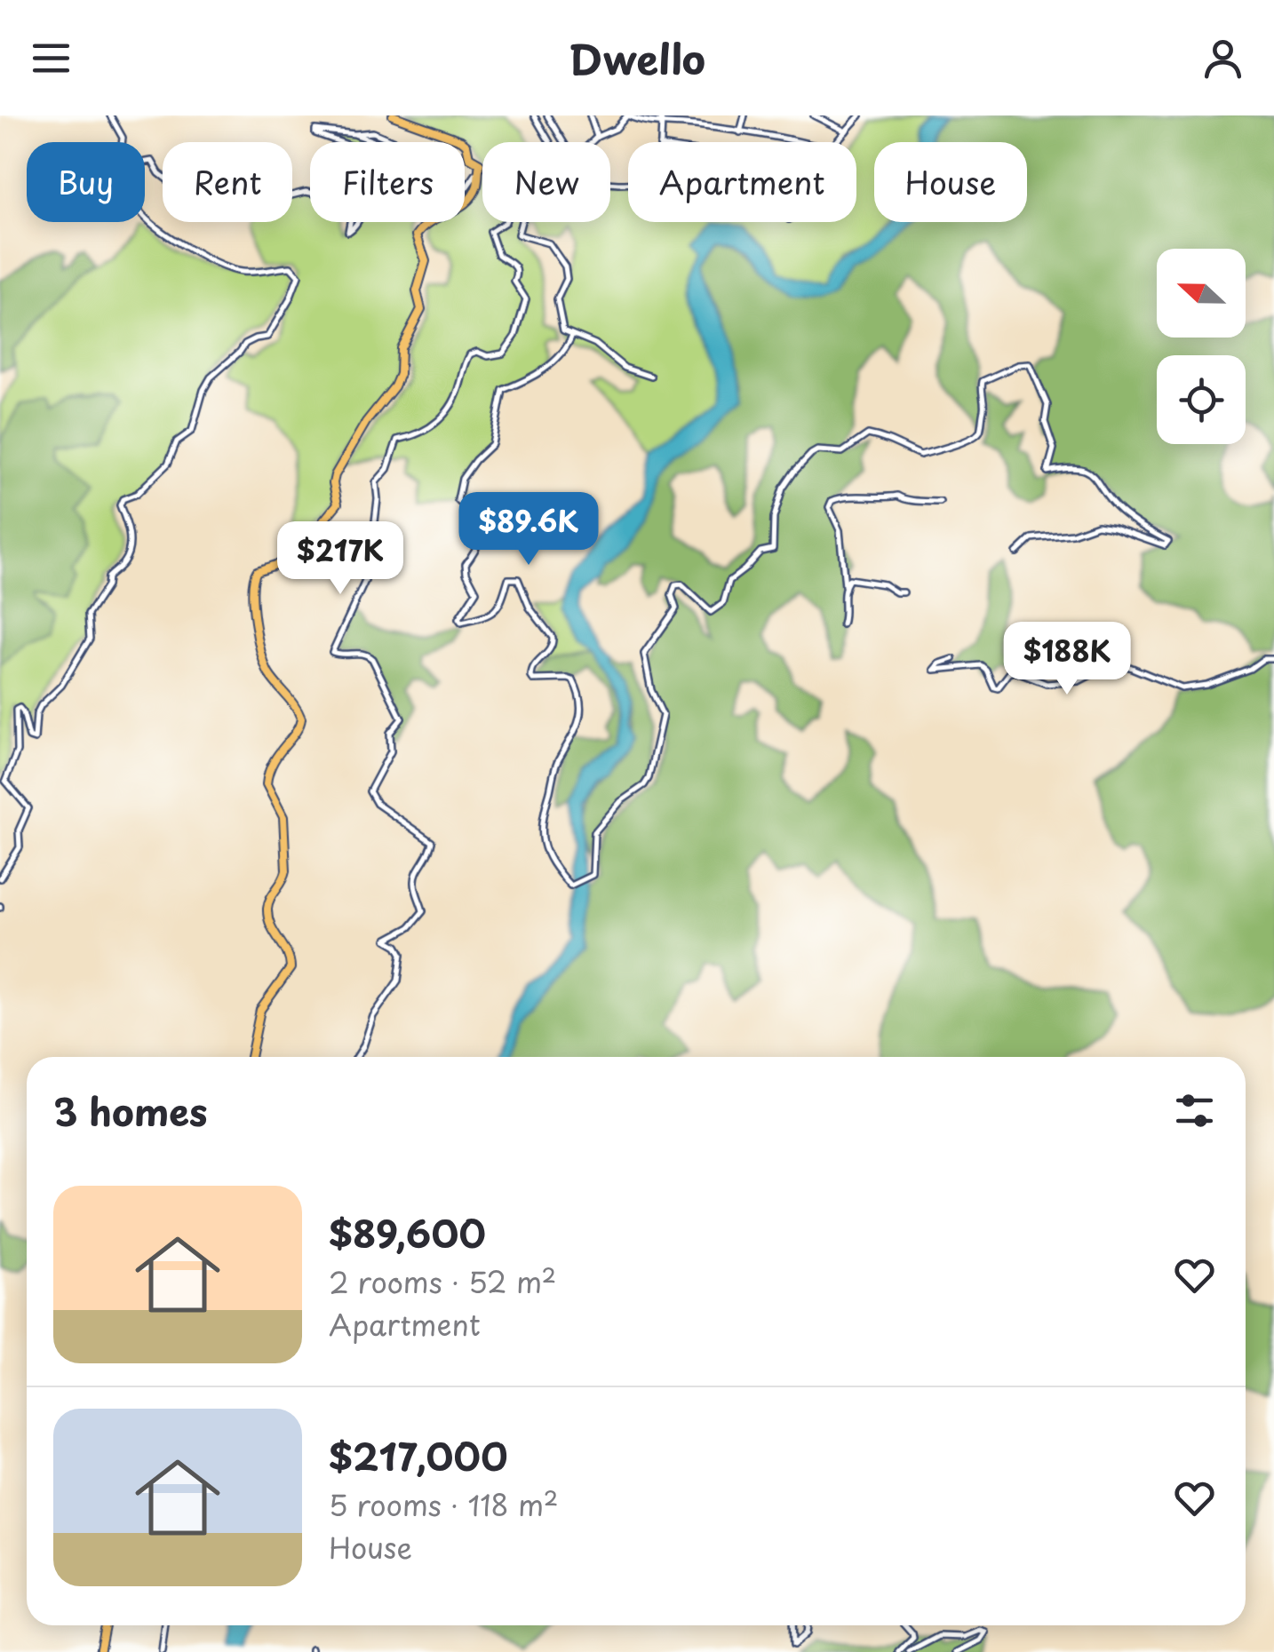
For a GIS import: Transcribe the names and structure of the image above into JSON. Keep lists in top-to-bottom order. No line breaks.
{"north":"left","page":{"header":"Dwello","chip":["Buy","Rent","Filters","New","Apartment","House"],"price":["$89.6K","$217K","$188K"],"heading":"3 homes","list":[{"name":"$89,600","note":"2 rooms · 52 m² · Apartment"},{"name":"$217,000","note":"5 rooms · 118 m² · House"}]}}
